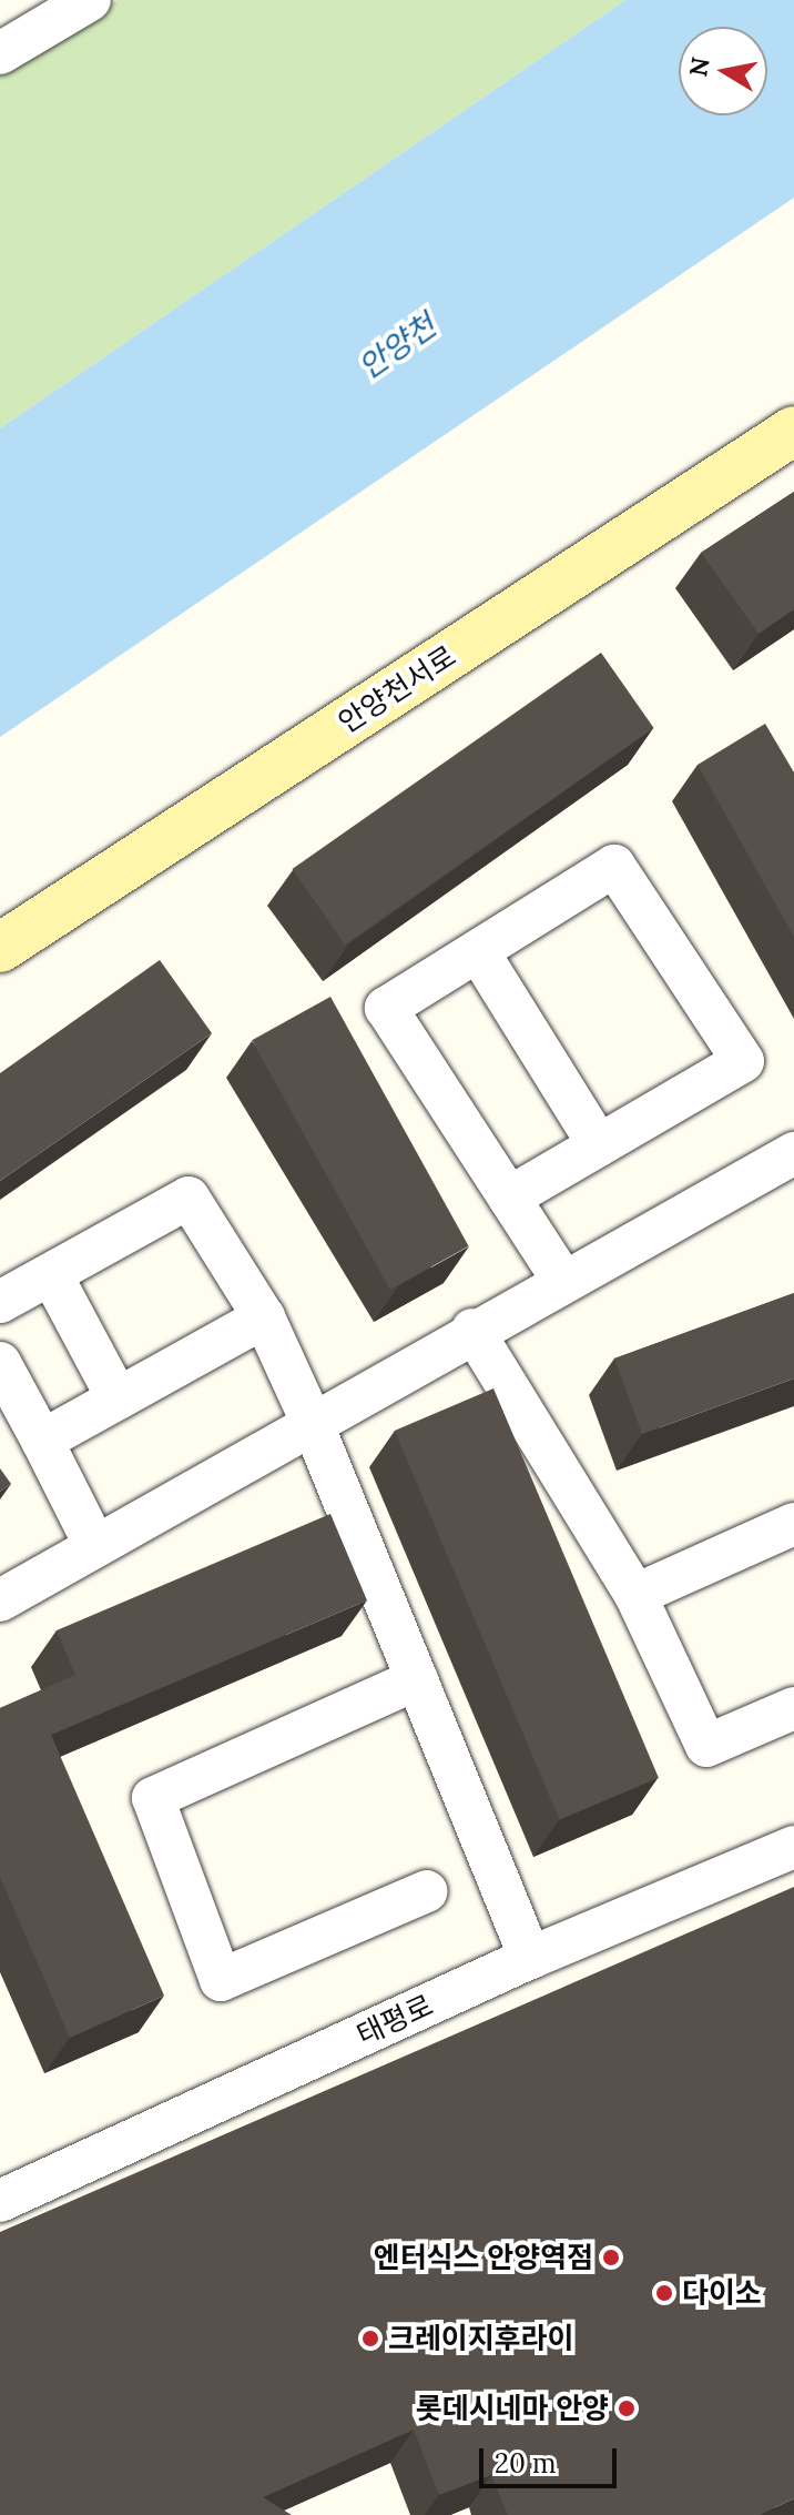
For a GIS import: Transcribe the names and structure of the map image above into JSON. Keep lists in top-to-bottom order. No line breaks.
{"streets":{"street":["안양천서로","태평로"]},"water":["안양천"],"places":["엔터식스 안양역점","다이소","크레이지후라이","롯데시네마 안양"],"scale_bar":"20 m","north":"left"}
